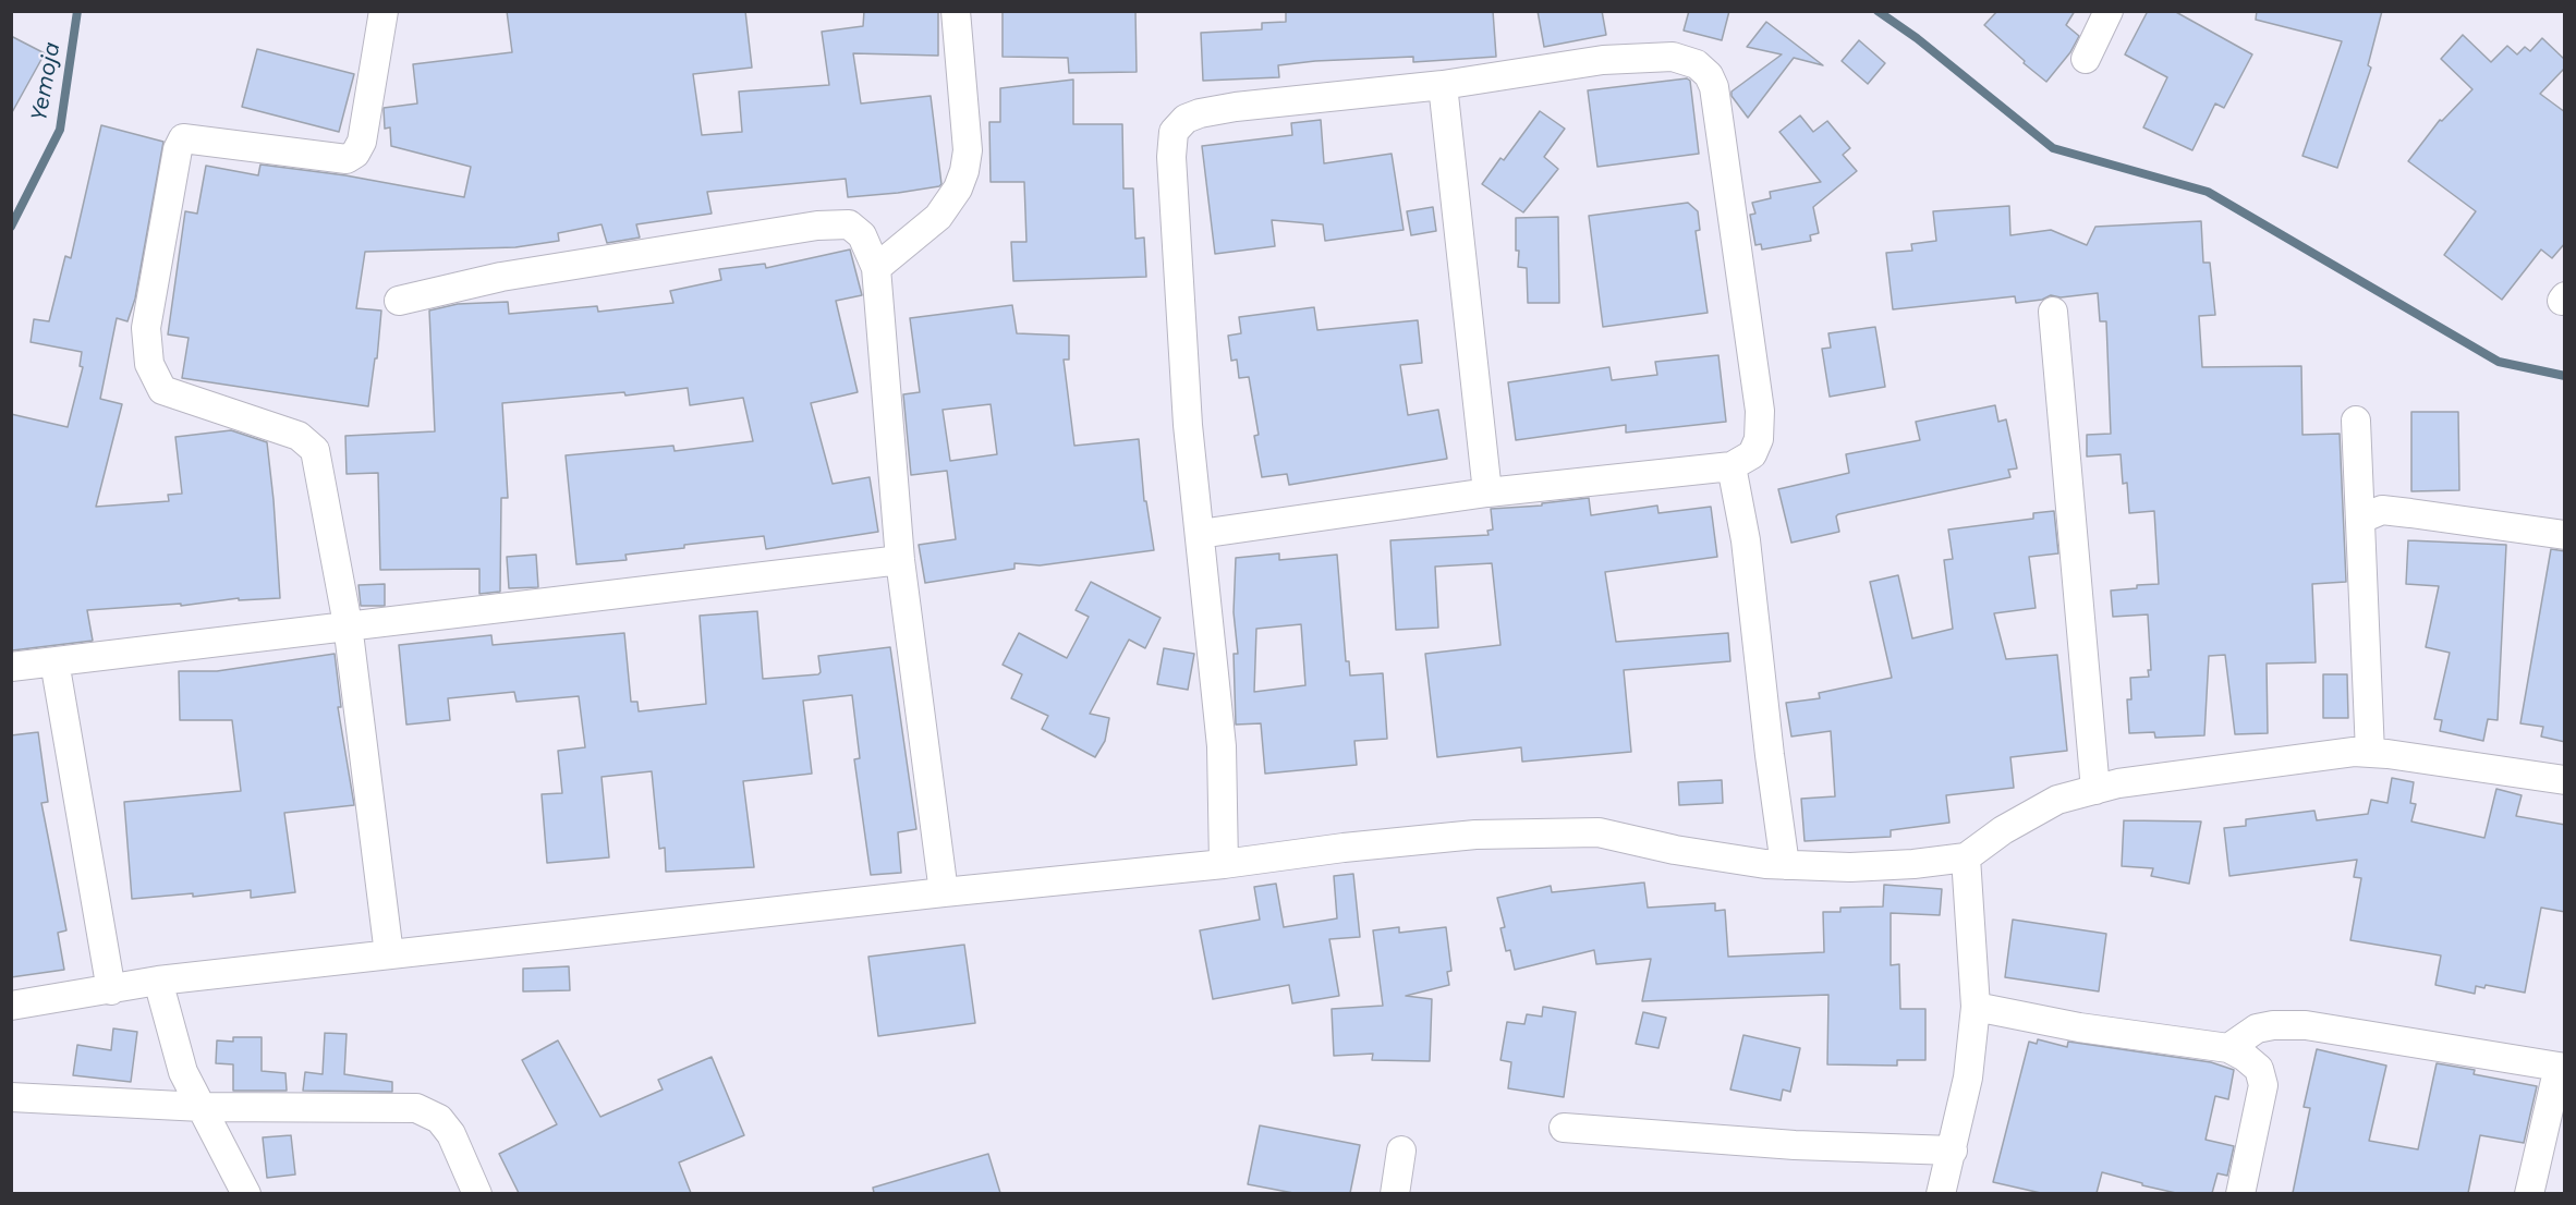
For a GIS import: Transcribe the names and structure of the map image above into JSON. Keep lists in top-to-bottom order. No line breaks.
{"water":["Yemoja"]}
